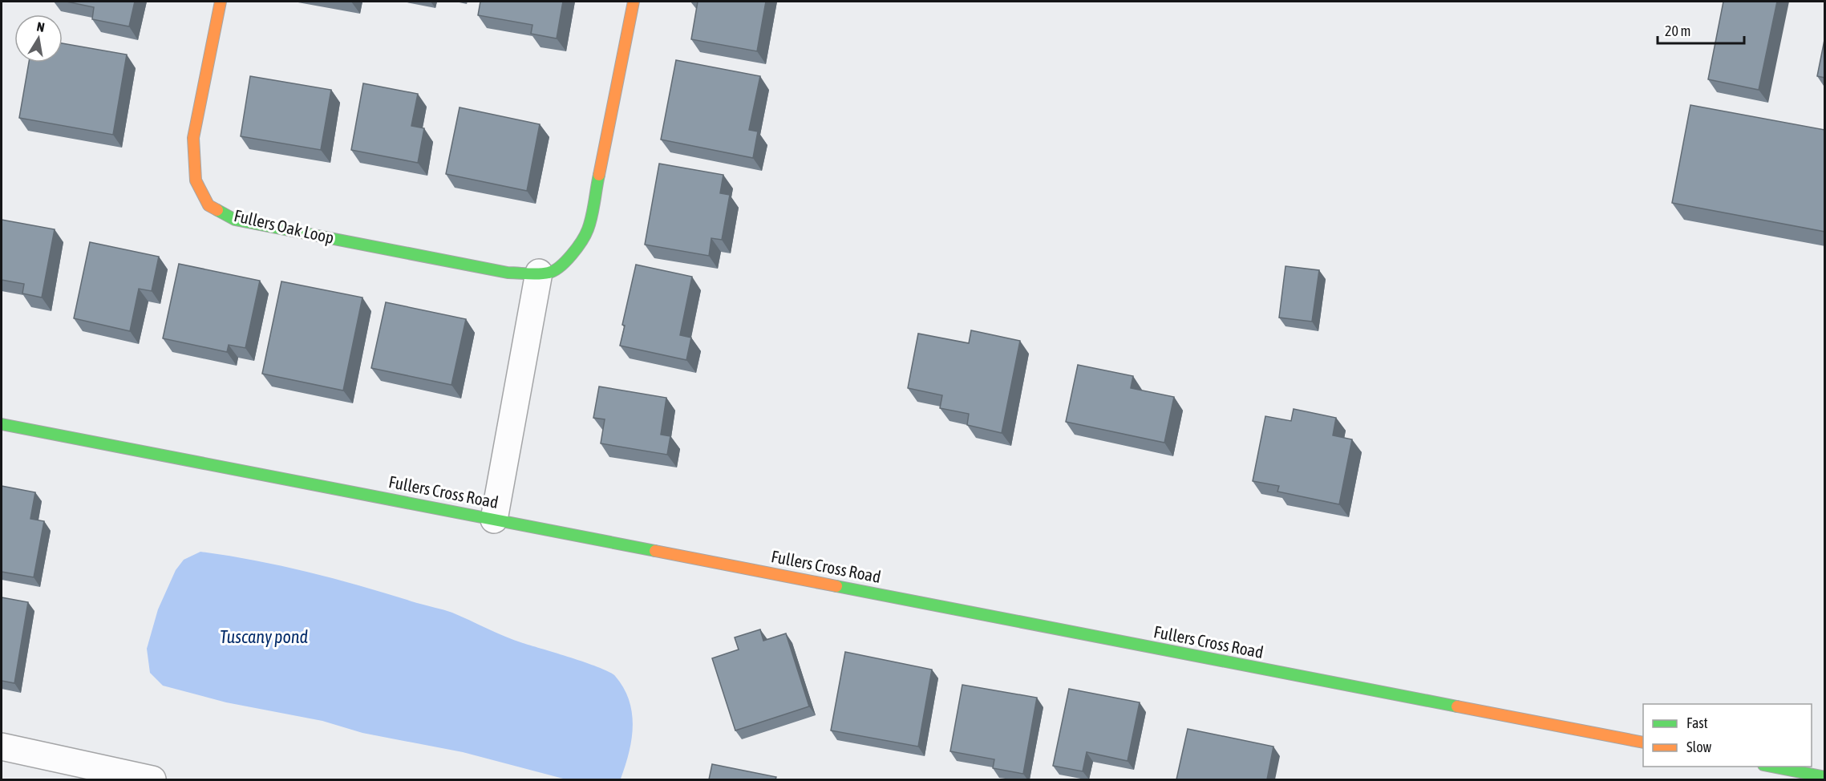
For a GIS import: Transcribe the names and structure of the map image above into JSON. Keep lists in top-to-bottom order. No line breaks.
{"streets":{"street":["Fullers Oak Loop","Fullers Cross Road"]},"water":["Tuscany pond"],"legend":["Fast","Slow"],"scale_bar":"20 m","north":"top"}
